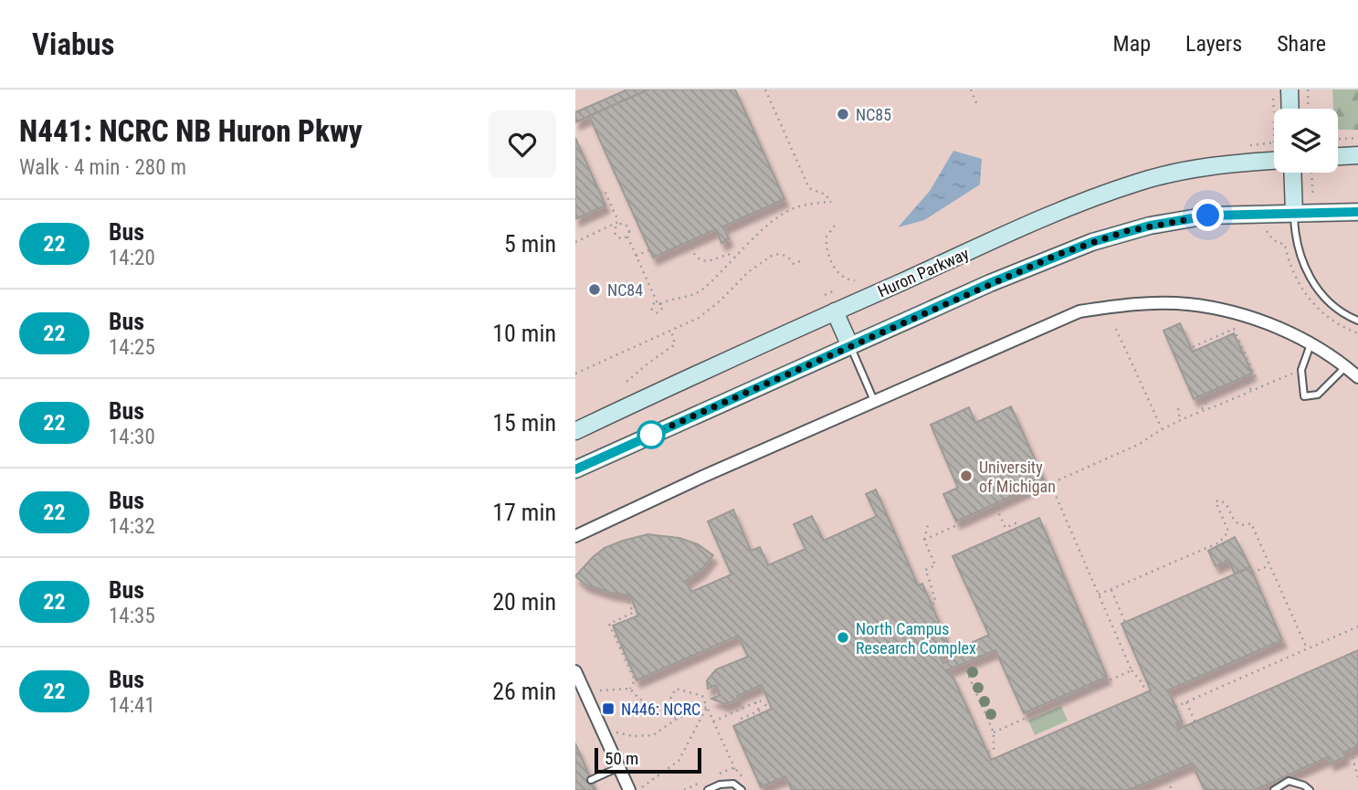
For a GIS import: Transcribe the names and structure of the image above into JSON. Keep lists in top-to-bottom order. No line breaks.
{"streets":{"main road":["Huron Parkway"]},"places":{"other":["NC85","NC84","University of Michigan","North Campus Research Complex"],"transit":["N446: NCRC"]},"lines":["bus line 22"],"scale_bar":"50 m","page":{"header":"Viabus","nav":["Map","Layers","Share"],"heading":["N441: NCRC NB Huron Pkwy","Walk · 4 min · 280 m"],"list":[{"mark":"22","name":"Bus","note":"14:20","value":"5 min"},{"mark":"22","name":"Bus","note":"14:25","value":"10 min"},{"mark":"22","name":"Bus","note":"14:30","value":"15 min"},{"mark":"22","name":"Bus","note":"14:32","value":"17 min"},{"mark":"22","name":"Bus","note":"14:35","value":"20 min"},{"mark":"22","name":"Bus","note":"14:41","value":"26 min"}],"scale":"50 m"}}
